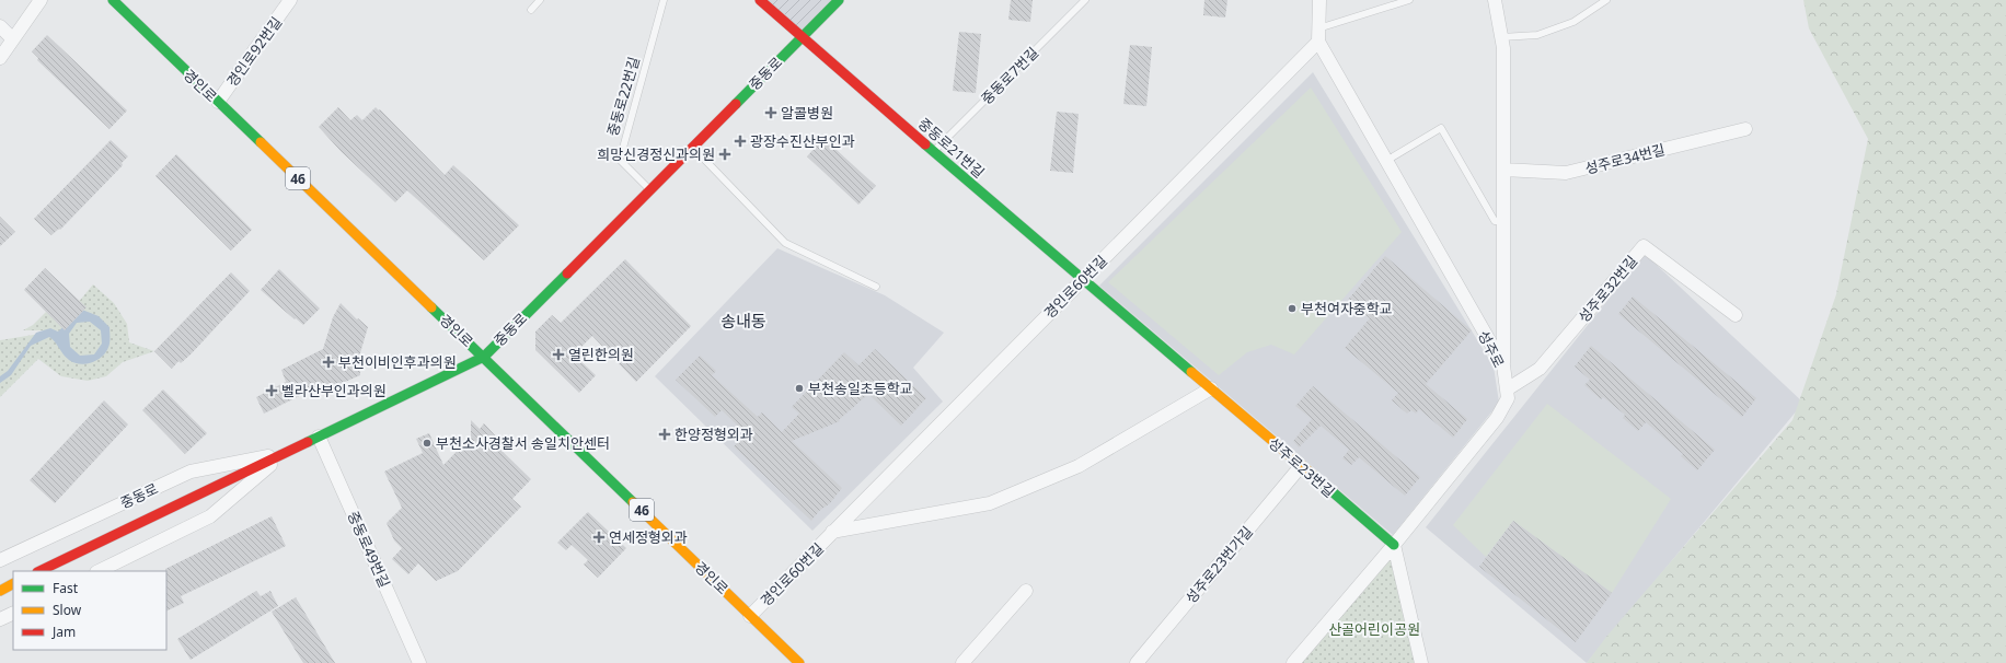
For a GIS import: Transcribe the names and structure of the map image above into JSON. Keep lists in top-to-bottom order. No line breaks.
{"streets":{"street":["경인로92번길","중동로","경인로","중동로21번길","성주로34번길","46","경인로60번길","성주로32번길","성주로","성주로23번길","중동로49번길","성주로23번가길"],"lane":["중동로7번길","중동로22번길"]},"crossings":[["경인로92번길","경인로"],["중동로","경인로"],["중동로","중동로22번길"],["중동로","중동로21번길"],["중동로","중동로49번길"],["중동로7번길","중동로21번길"],["경인로","경인로60번길"],["중동로21번길","경인로60번길"],["중동로21번길","성주로23번길"],["경인로60번길","성주로"],["경인로60번길","성주로23번길"],["성주로32번길","성주로"],["성주로","성주로23번길"],["성주로23번길","성주로23번가길"]],"districts":["송내동"],"parks":["산골어린이공원"],"places":{"health":["알콜병원","광장수진산부인과","희망신경정신과의원","열린한의원","부천이비인후과의원","벨라산부인과의원","한양정형외과","연세정형외과"],"other":["부천여자중학교","부천송일초등학교","부천소사경찰서 송일치안센터"]},"legend":["Fast","Slow","Jam"]}
